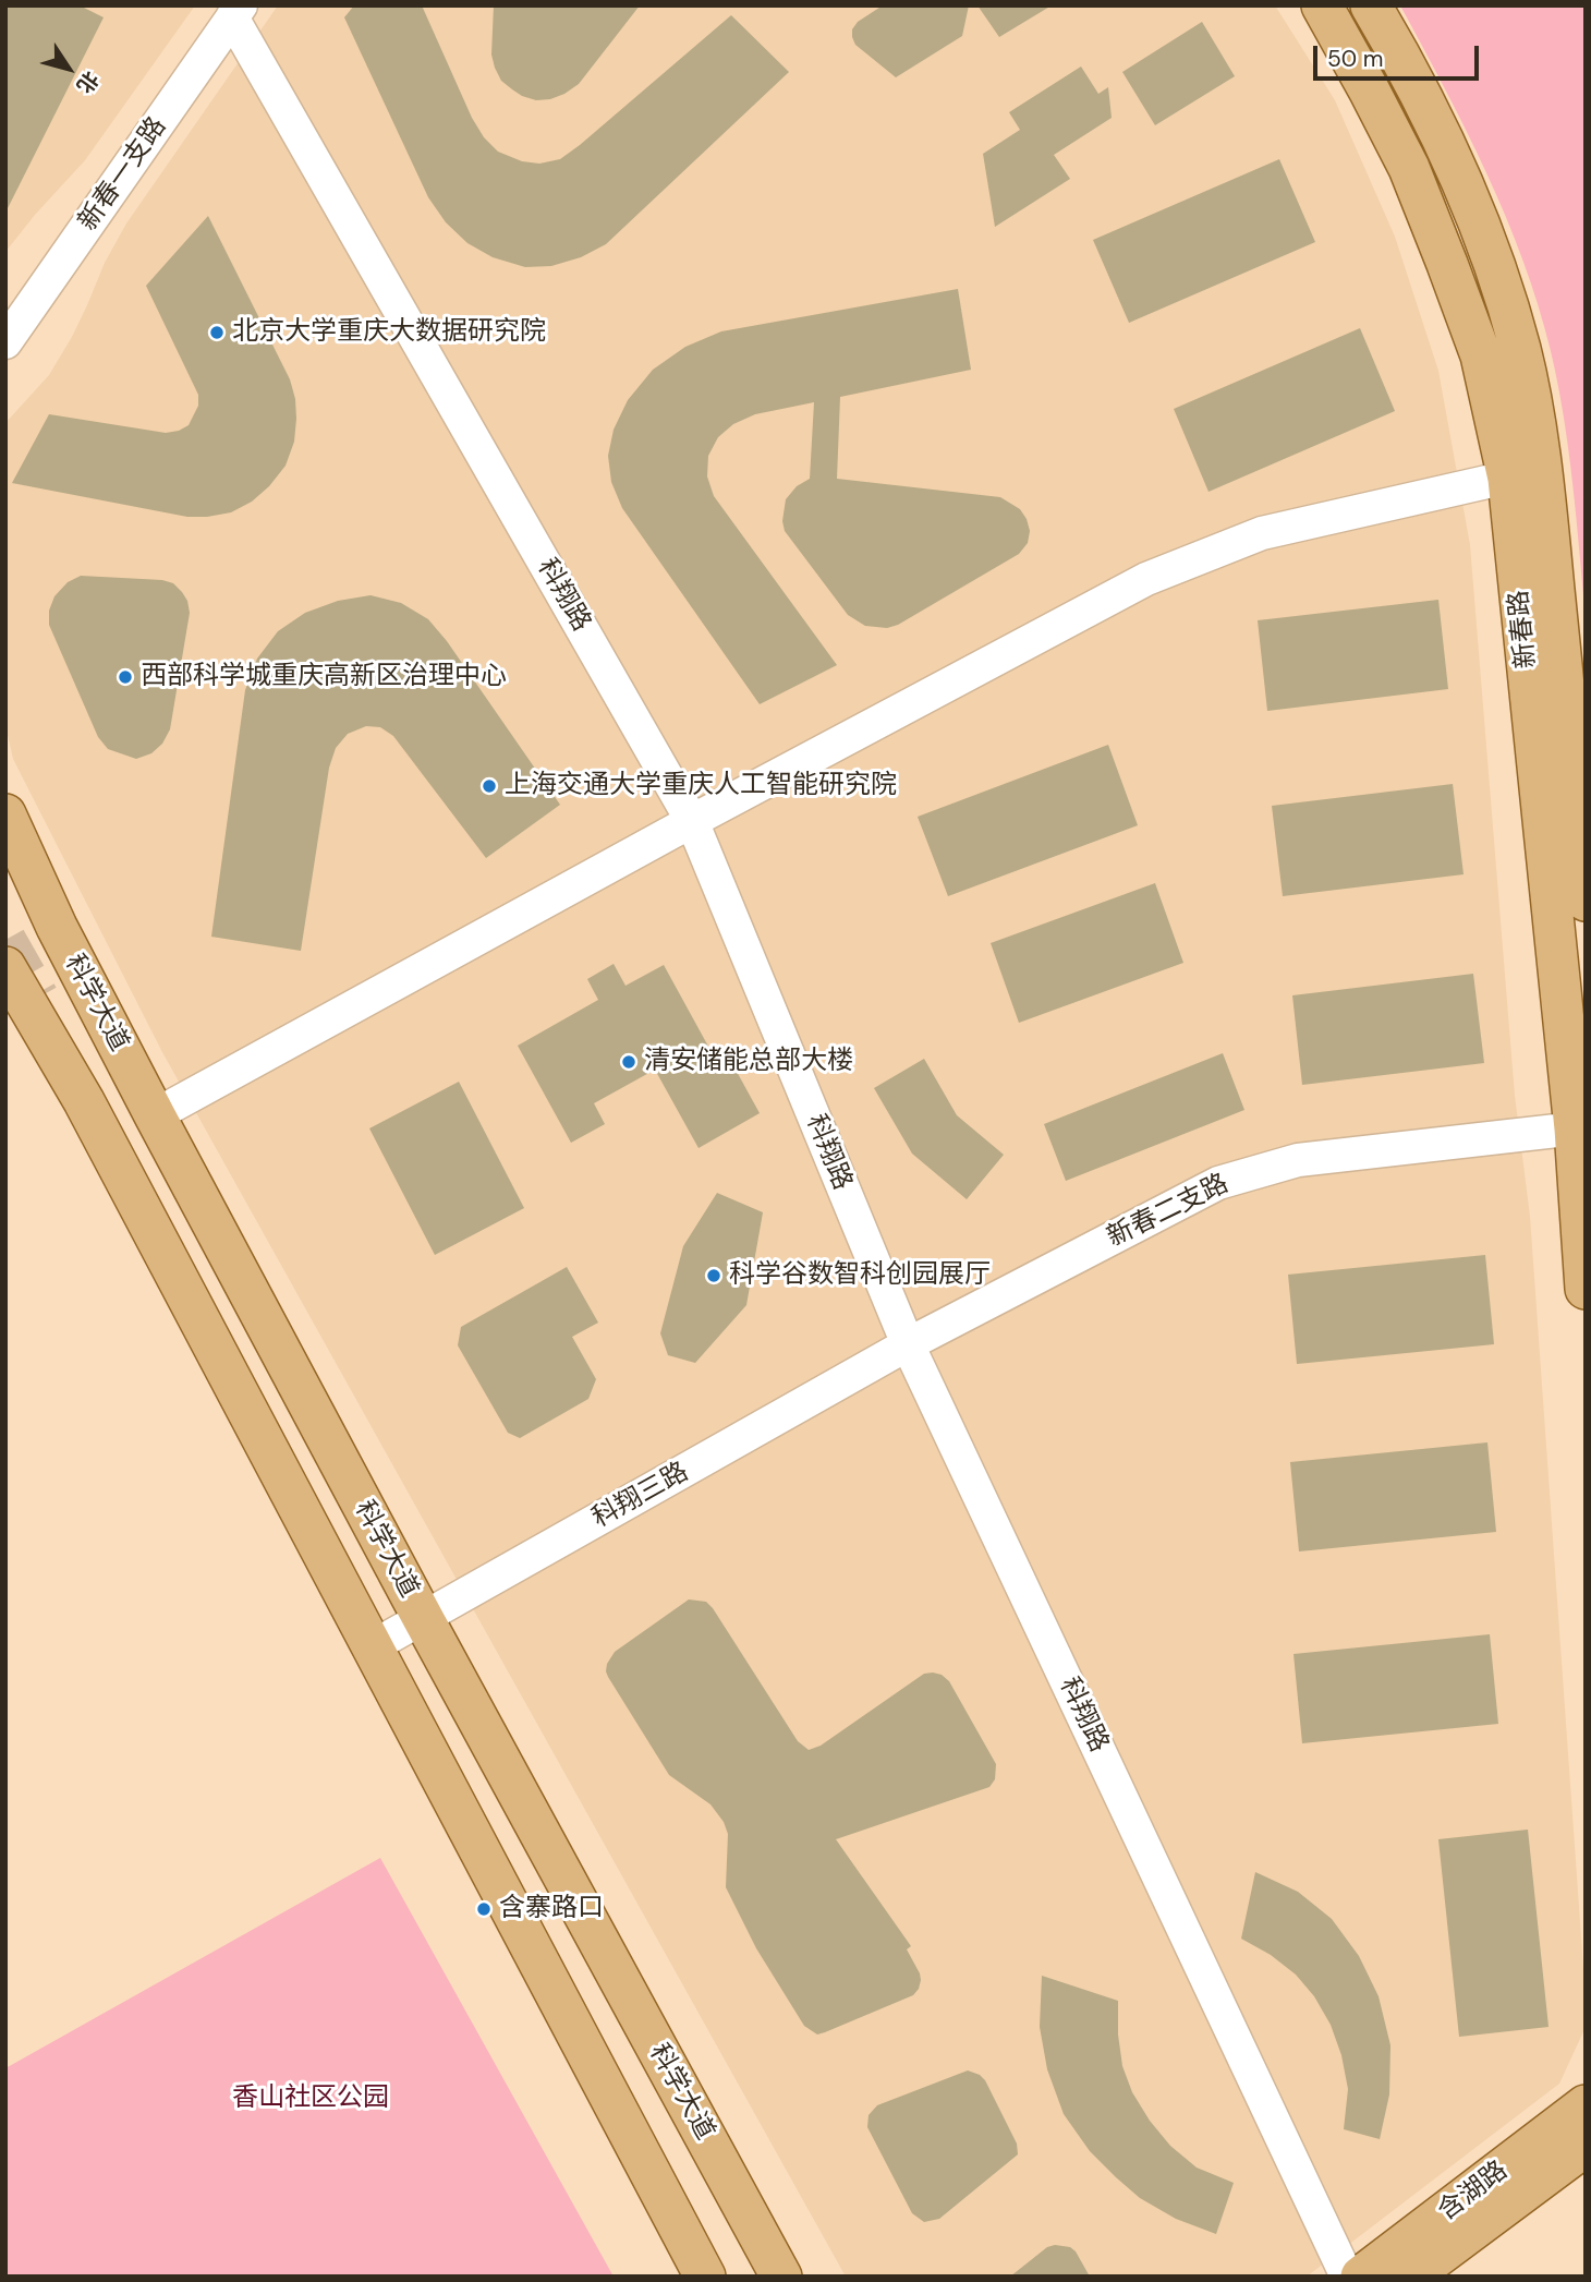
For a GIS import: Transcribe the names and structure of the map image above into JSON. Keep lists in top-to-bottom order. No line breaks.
{"streets":{"main road":["新春路","科学大道","含湖路"],"street":["新春一支路","科翔路","新春二支路","科翔三路"]},"crossings":[["新春一支路","科翔路"],["科翔路","新春二支路"],["科翔路","科翔三路"],["新春路","新春二支路"],["科学大道","科翔三路"],["新春二支路","科翔三路"]],"parks":["香山社区公园"],"places":["北京大学重庆大数据研究院","西部科学城重庆高新区治理中心","上海交通大学重庆人工智能研究院","清安储能总部大楼","科学谷数智科创园展厅","含寨路口"],"scale_bar":"50 m","north":"bottom right"}
